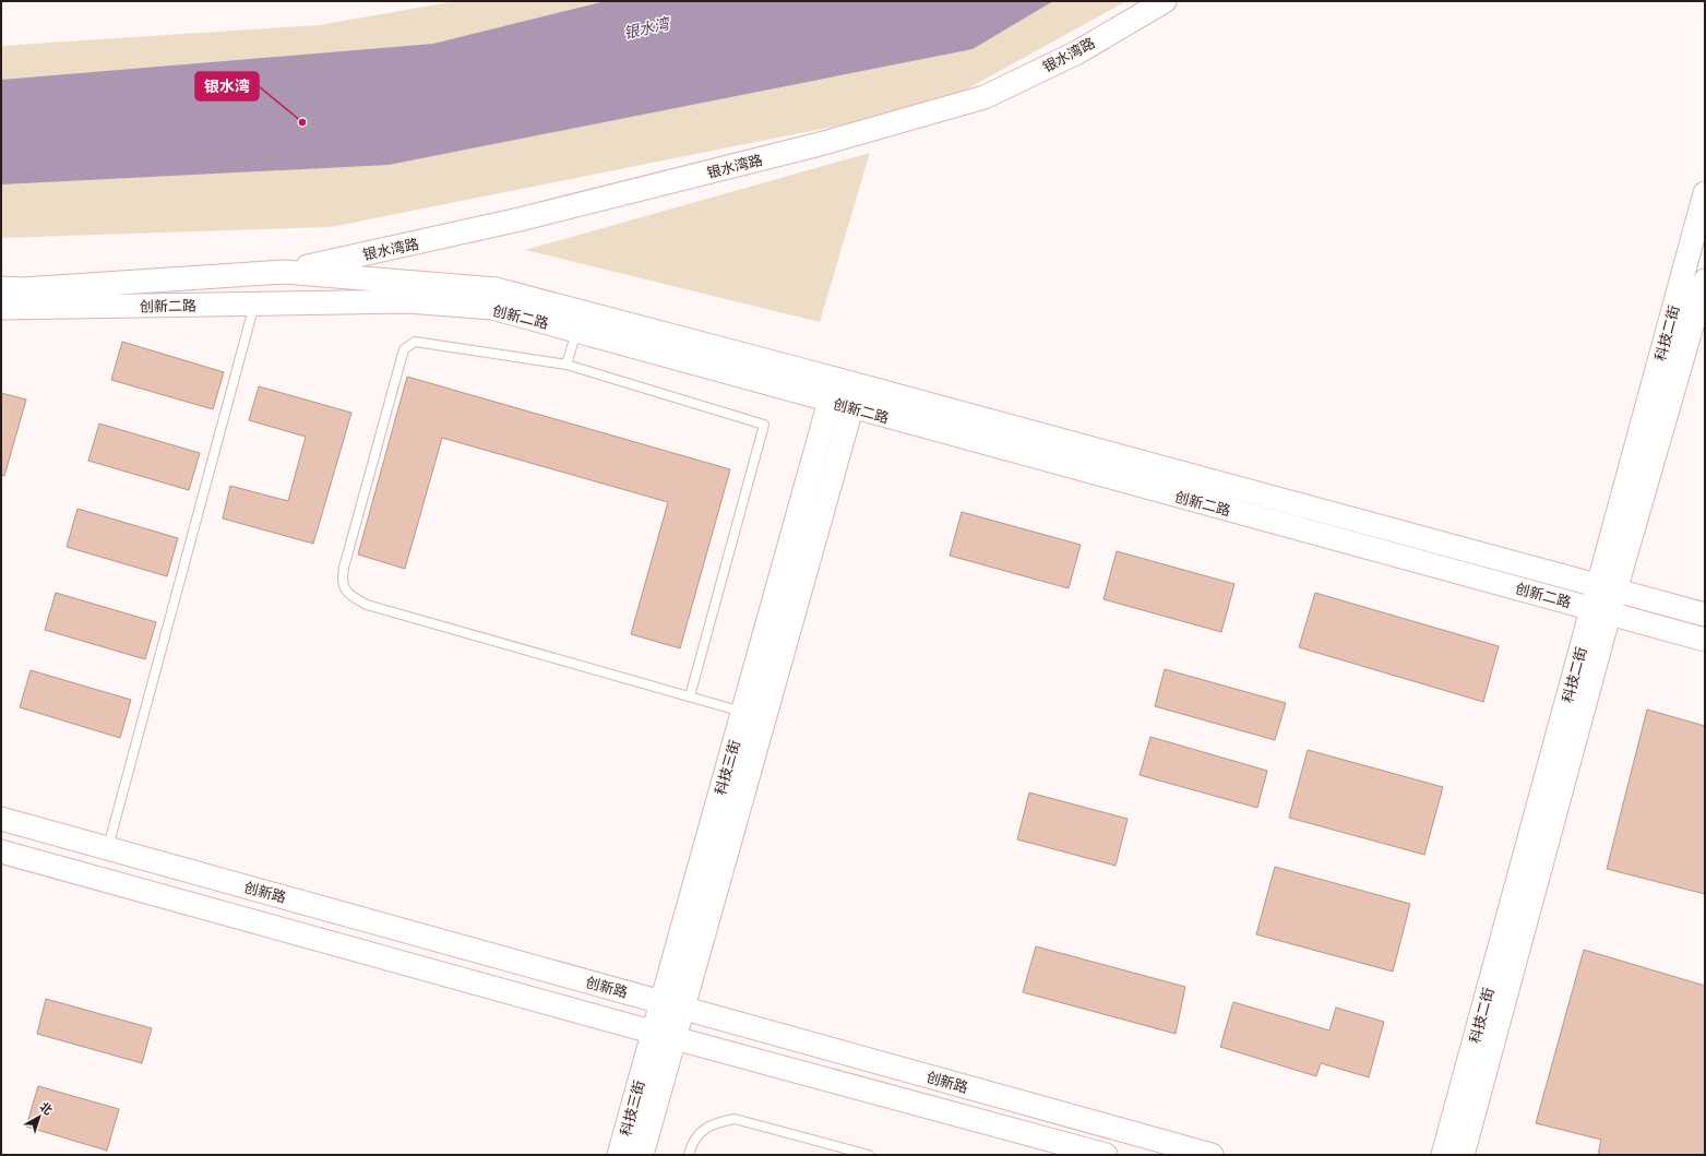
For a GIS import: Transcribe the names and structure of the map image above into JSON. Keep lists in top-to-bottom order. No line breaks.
{"streets":{"street":["银水湾路","创新二路","科技二街","科技三街","创新路"]},"crossings":[["银水湾路","创新二路"],["创新二路","科技二街"],["创新二路","科技三街"],["科技三街","创新路"]],"water":["银水湾"],"places":["银水湾"],"north":"top right"}
